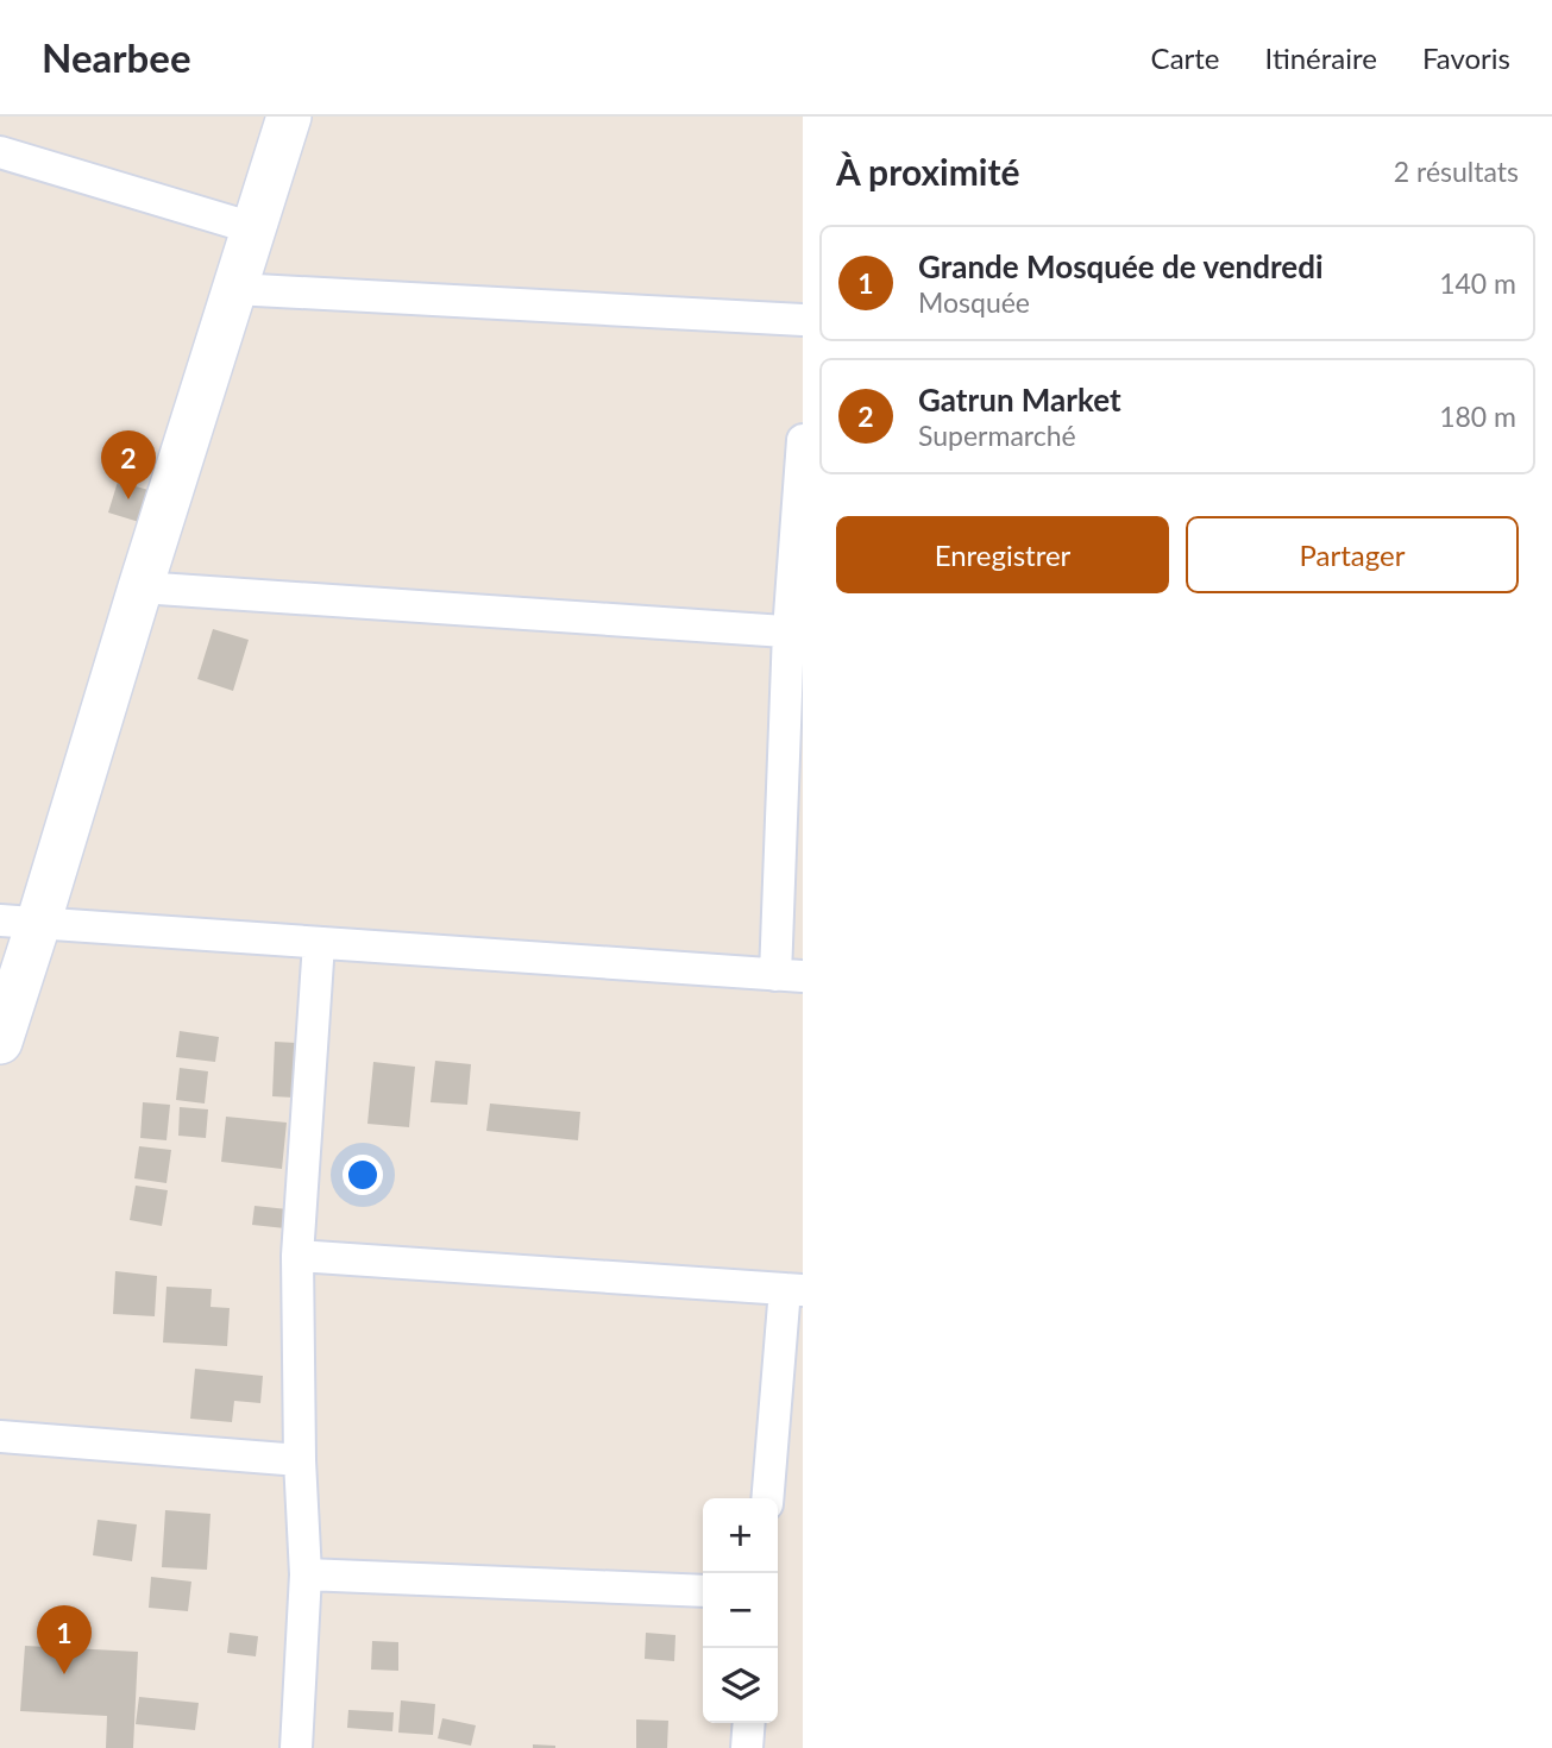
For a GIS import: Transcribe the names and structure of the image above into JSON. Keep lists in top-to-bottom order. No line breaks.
{"page":{"header":"Nearbee","nav":["Carte","Itinéraire","Favoris"],"heading":["À proximité","2 résultats"],"list":[{"mark":"1","name":"Grande Mosquée de vendredi","note":"Mosquée","value":"140 m"},{"mark":"2","name":"Gatrun Market","note":"Supermarché","value":"180 m"}],"pins":["2","1"],"buttons":["Enregistrer","Partager"],"map_buttons":["+","−"]}}
